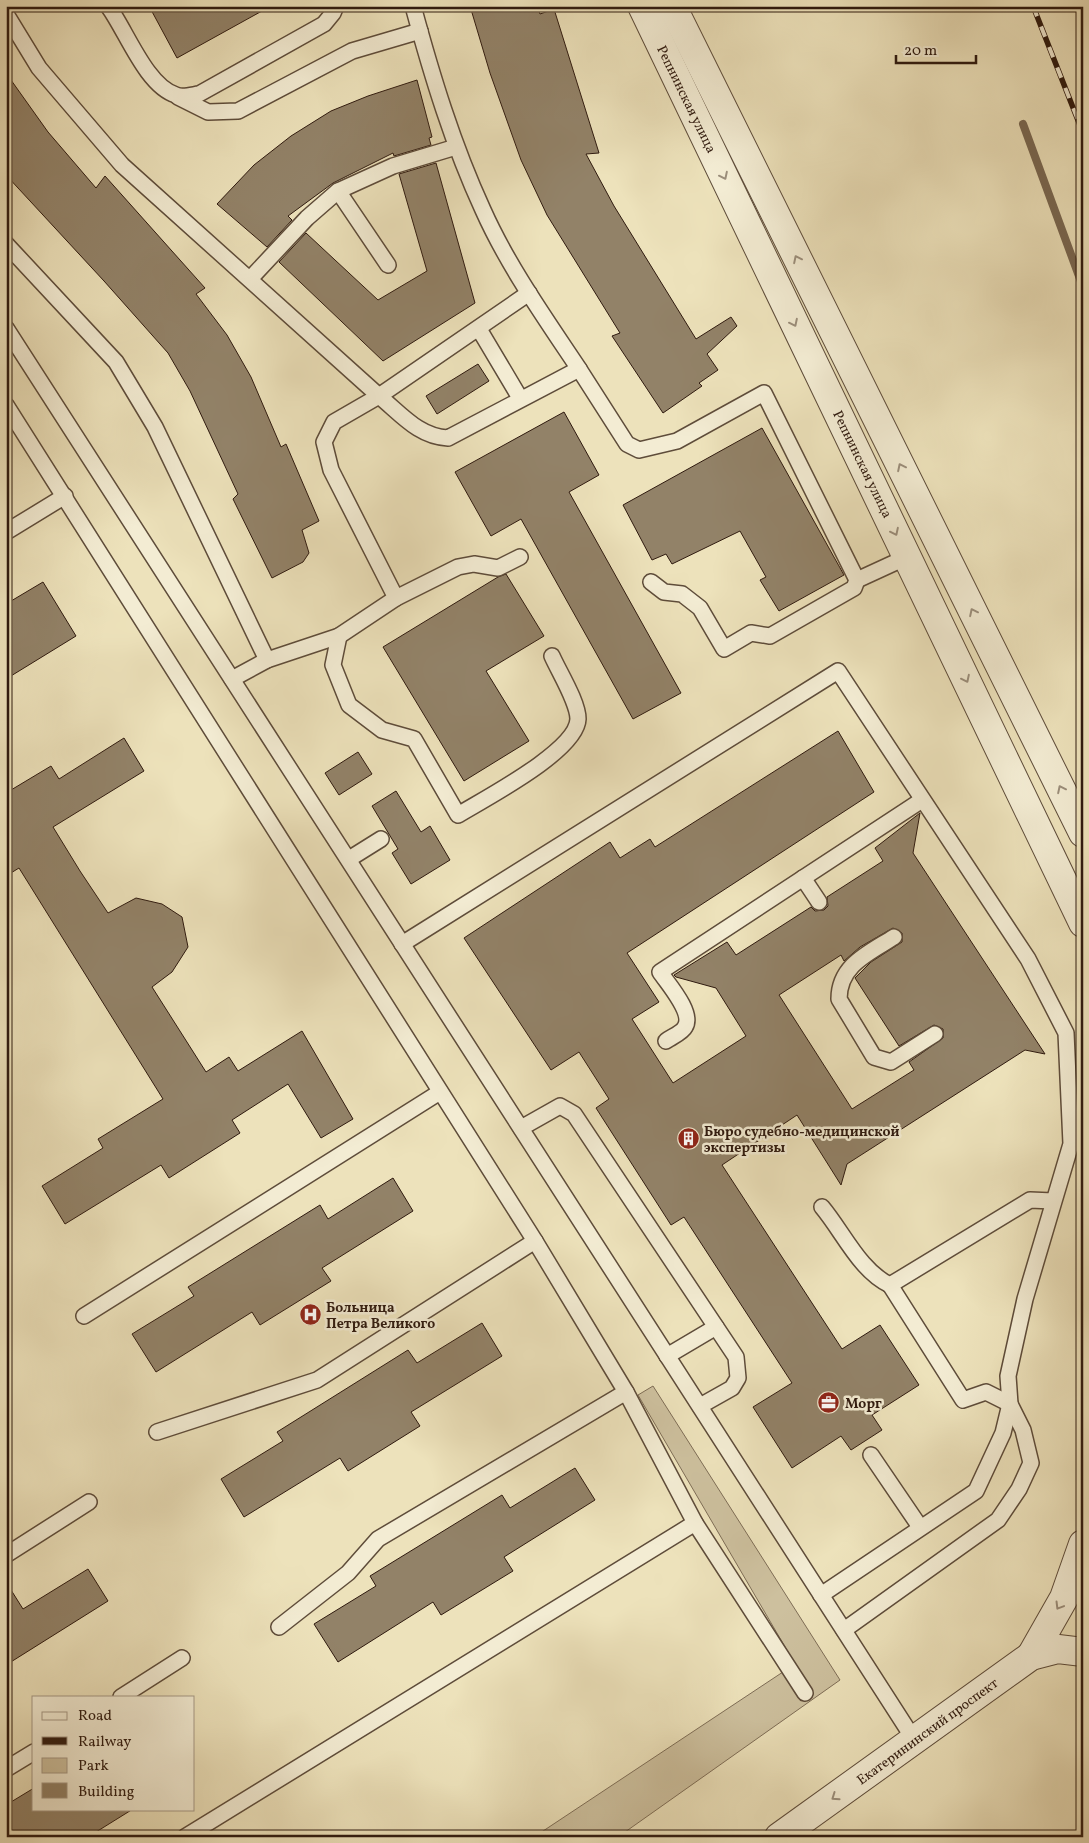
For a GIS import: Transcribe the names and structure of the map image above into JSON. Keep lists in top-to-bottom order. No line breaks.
{"streets":{"street":["Репнинская улица","Екатерининский проспект"]},"one_way":["Екатерининский проспект"],"places":{"building":["Бюро судебно-медицинской экспертизы"],"hospital":["Больница Петра Великого"],"office":["Морг"]},"legend":["Road","Railway","Park","Building"],"scale_bar":"20 m"}
